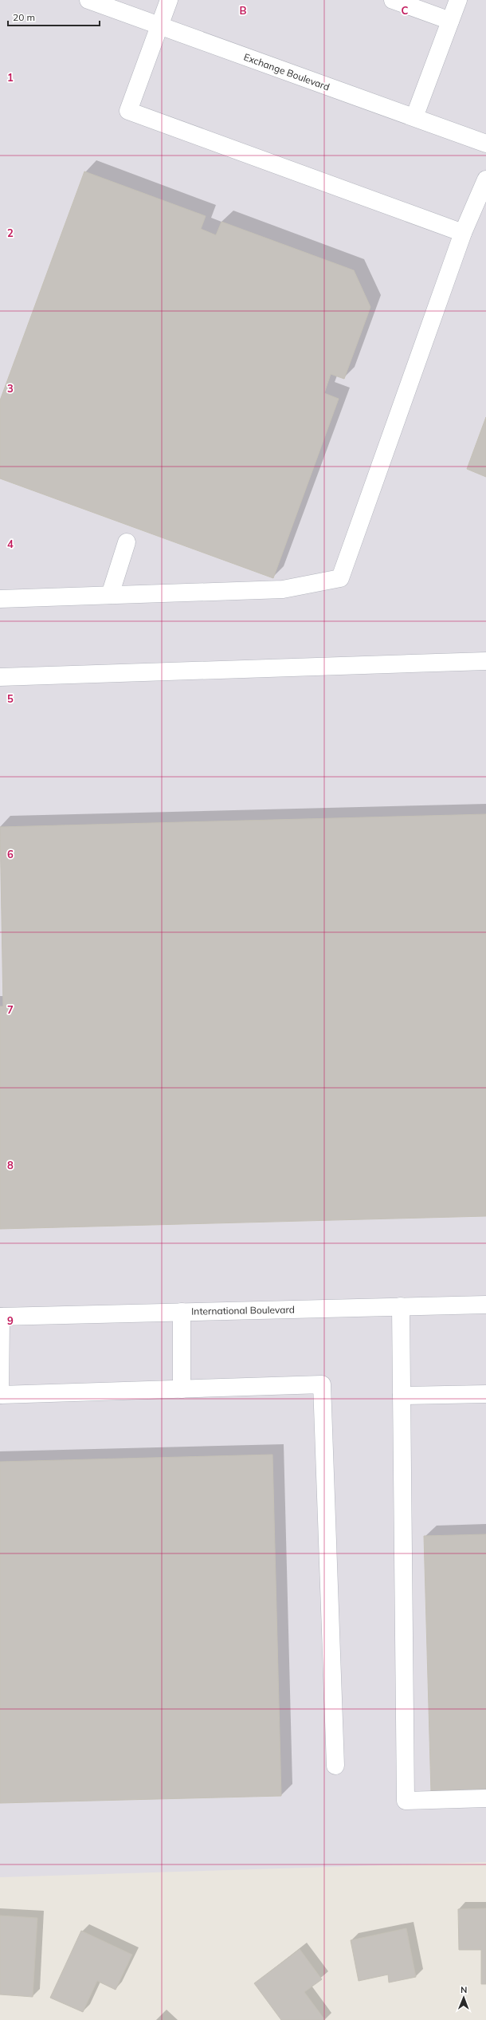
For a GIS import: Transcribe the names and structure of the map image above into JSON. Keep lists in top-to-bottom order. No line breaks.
{"streets":{"street":["Exchange Boulevard","International Boulevard"]},"scale_bar":"20 m","north":"top","grid":{"columns":["B","C"],"rows":["1","2","3","4","5","6","7","8","9"]}}
